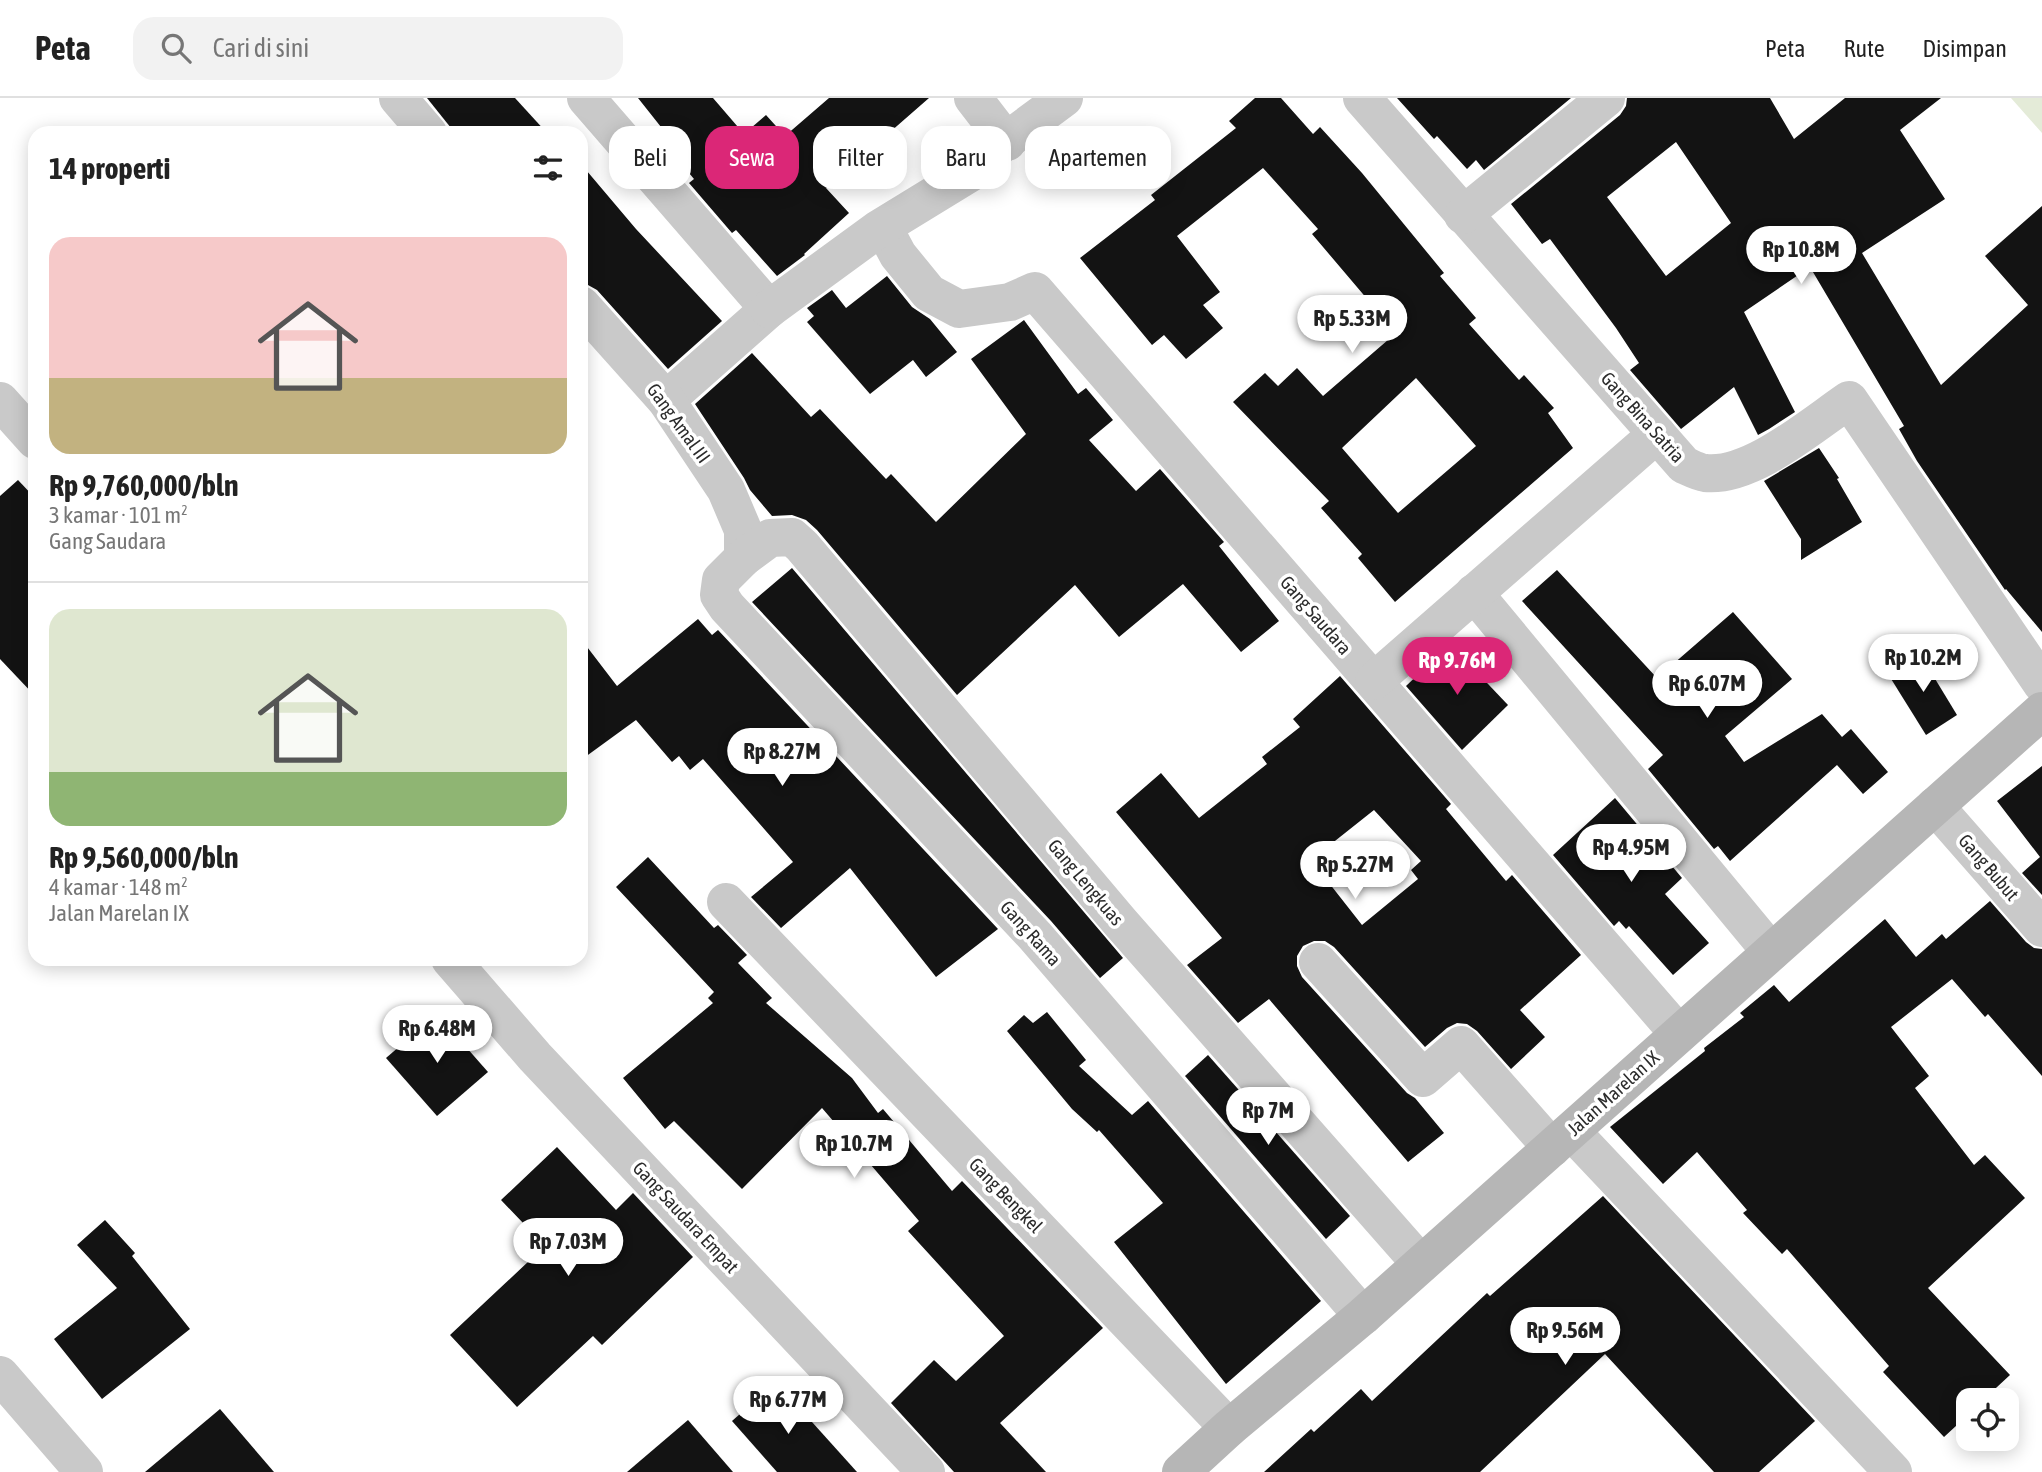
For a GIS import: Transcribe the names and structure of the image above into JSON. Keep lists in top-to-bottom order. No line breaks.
{"streets":{"main road":["Jalan Marelan IX"],"street":["Gang Bina Satria","Gang Amal III","Gang Saudara","Gang Bubut","Gang Lengkuas","Gang Rama","Gang Bengkel","Gang Saudara Empat"]},"crossings":[["Gang Amal III","Gang Lengkuas"],["Gang Amal III","Gang Rama"],["Gang Saudara","Jalan Marelan IX"],["Gang Bubut","Jalan Marelan IX"],["Gang Lengkuas","Gang Rama"],["Gang Lengkuas","Jalan Marelan IX"],["Gang Rama","Jalan Marelan IX"],["Jalan Marelan IX","Gang Bengkel"]],"page":{"header":"Peta","search":"Cari di sini","nav":["Peta","Rute","Disimpan"],"chip":["Beli","Sewa","Filter","Baru","Apartemen"],"heading":"14 properti","list":[{"name":"Rp 9,760,000/bln","note":"3 kamar · 101 m² · Gang Saudara"},{"name":"Rp 9,560,000/bln","note":"4 kamar · 148 m² · Jalan Marelan IX"}],"price":["Rp 10.8M","Rp 5.33M","Rp 10.2M","Rp 9.76M","Rp 6.07M","Rp 8.27M","Rp 4.95M","Rp 5.27M","Rp 6.48M","Rp 7M","Rp 10.7M","Rp 7.03M","Rp 9.56M","Rp 6.77M"]}}
